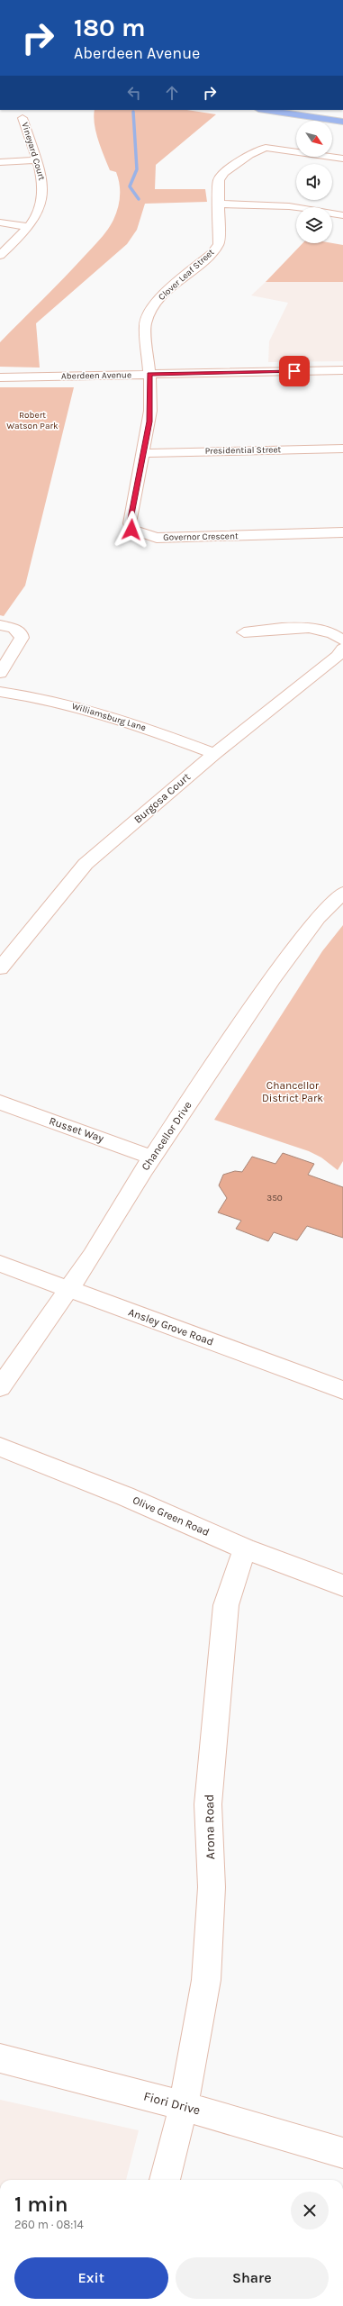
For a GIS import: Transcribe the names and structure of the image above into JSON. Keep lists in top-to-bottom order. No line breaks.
{"streets":{"street":["Vineyard Court","Clover Leaf Street","Aberdeen Avenue","Presidential Street","Governor Crescent","Williamsburg Lane","Burgosa Court","Russet Way","Chancellor Drive","Ansley Grove Road","Olive Green Road","Arona Road","Fiori Drive"]},"crossings":[["Clover Leaf Street","Aberdeen Avenue"],["Clover Leaf Street","Governor Crescent"],["Aberdeen Avenue","Governor Crescent"],["Presidential Street","Governor Crescent"],["Williamsburg Lane","Burgosa Court"],["Russet Way","Chancellor Drive"],["Chancellor Drive","Ansley Grove Road"],["Olive Green Road","Arona Road"],["Arona Road","Fiori Drive"]],"parks":["Robert Watson Park","Chancellor District Park"],"house_numbers":["350"],"north":"bottom right","page":{"turn":["180 m","Aberdeen Avenue"],"heading":["1 min","260 m · 08:14"],"buttons":["Exit","Share"]}}
